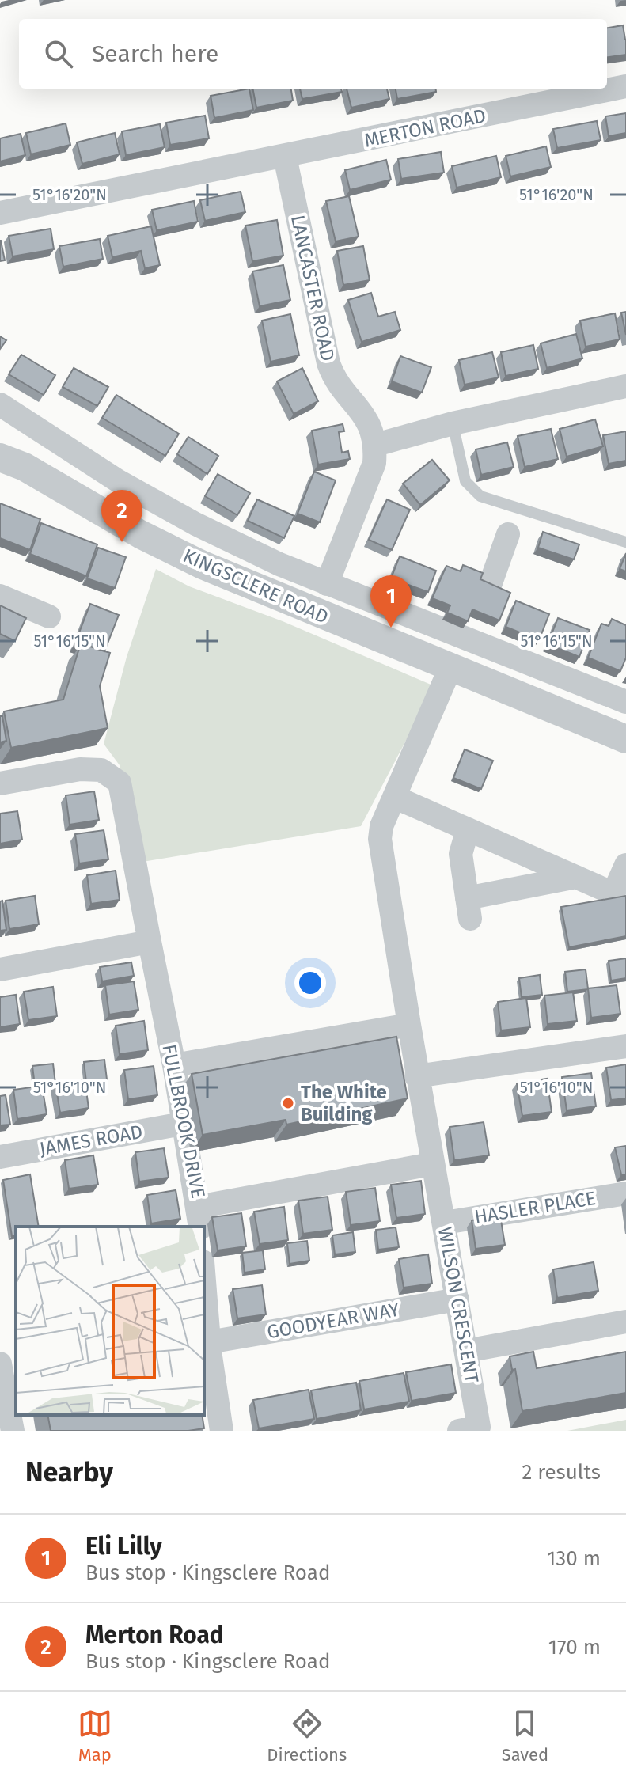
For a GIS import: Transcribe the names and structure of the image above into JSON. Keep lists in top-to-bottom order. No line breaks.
{"streets":{"street":["MERTON ROAD","LANCASTER ROAD","KINGSCLERE ROAD","FULLBROOK DRIVE","JAMES ROAD","HASLER PLACE","WILSON CRESCENT","GOODYEAR WAY"]},"crossings":[["MERTON ROAD","LANCASTER ROAD"],["FULLBROOK DRIVE","JAMES ROAD"],["FULLBROOK DRIVE","WILSON CRESCENT"],["HASLER PLACE","WILSON CRESCENT"],["WILSON CRESCENT","GOODYEAR WAY"]],"places":["The White Building"],"page":{"search":"Search here","pins":["2","1"],"heading":["Nearby","2 results"],"list":[{"mark":"1","name":"Eli Lilly","note":"Bus stop · Kingsclere Road","value":"130 m"},{"mark":"2","name":"Merton Road","note":"Bus stop · Kingsclere Road","value":"170 m"}],"nav":["Map","Directions","Saved"]},"coordinates":["51°16'20\"N","51°16'15\"N","51°16'10\"N"]}
